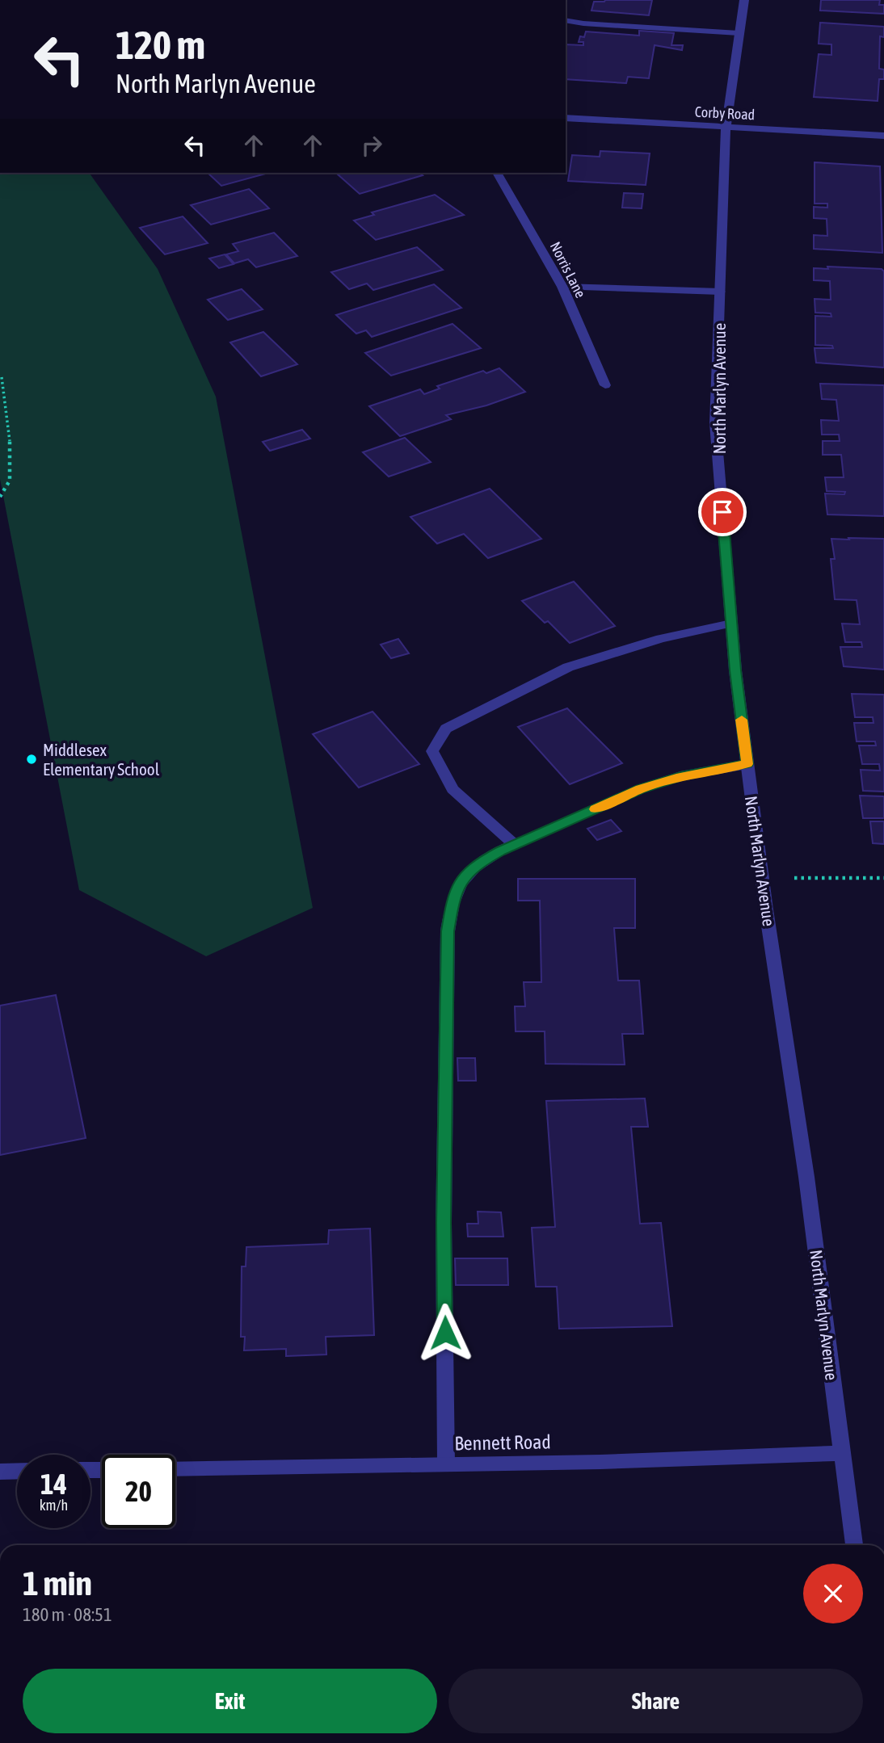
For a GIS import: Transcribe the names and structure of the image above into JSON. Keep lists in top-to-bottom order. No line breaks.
{"streets":{"street":["Corby Road","Norris Lane","North Marlyn Avenue","Bennett Road"]},"crossings":[["Corby Road","North Marlyn Avenue"],["North Marlyn Avenue","Bennett Road"]],"places":["Middlesex Elementary School"],"page":{"turn":["120 m","North Marlyn Avenue"],"speed":"14 km/h","limit":"20","heading":["1 min","180 m · 08:51"],"buttons":["Exit","Share"]}}
